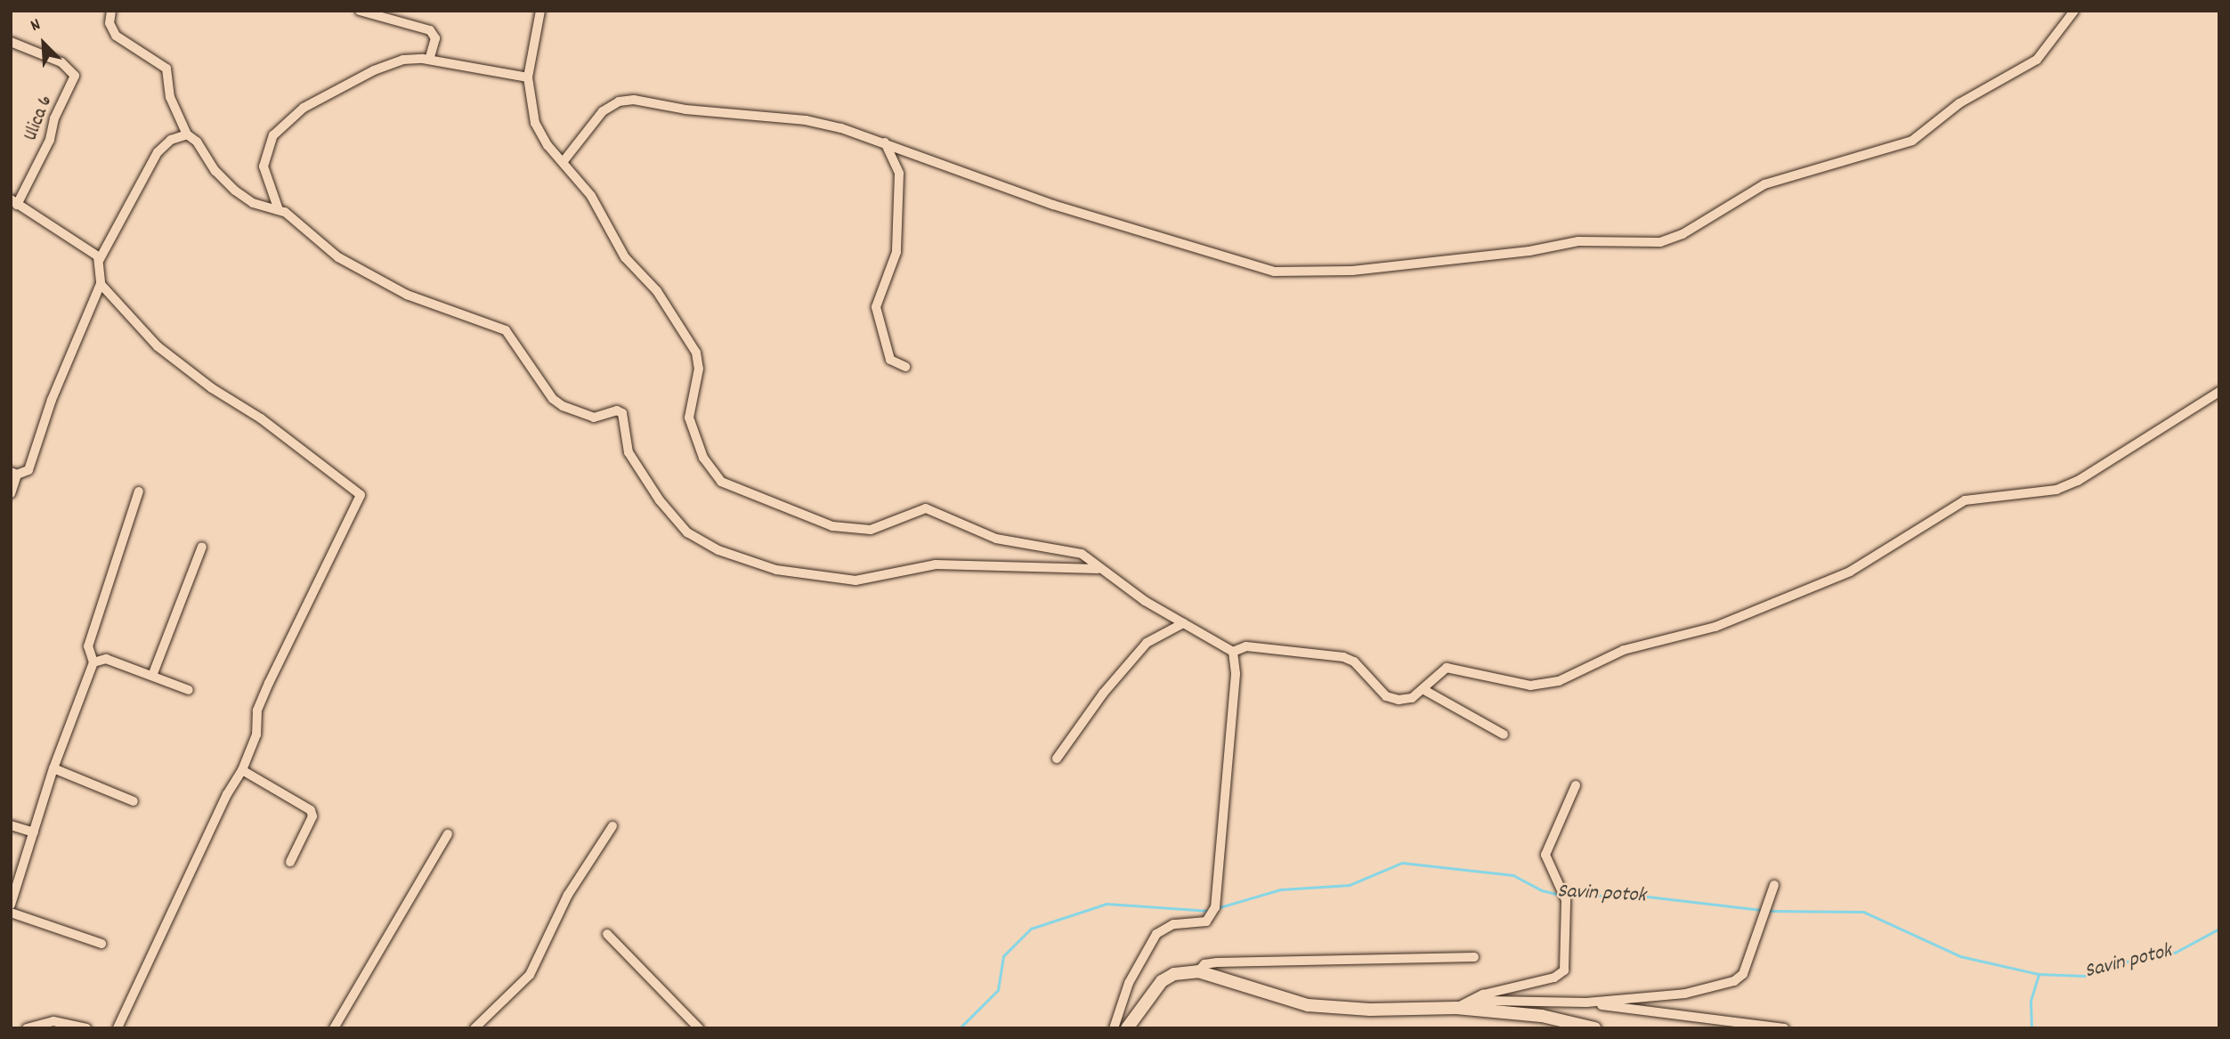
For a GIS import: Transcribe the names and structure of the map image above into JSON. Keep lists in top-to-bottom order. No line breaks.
{"streets":{"street":["Ulica 6"]},"water":["Savin potok"],"north":"top left"}
